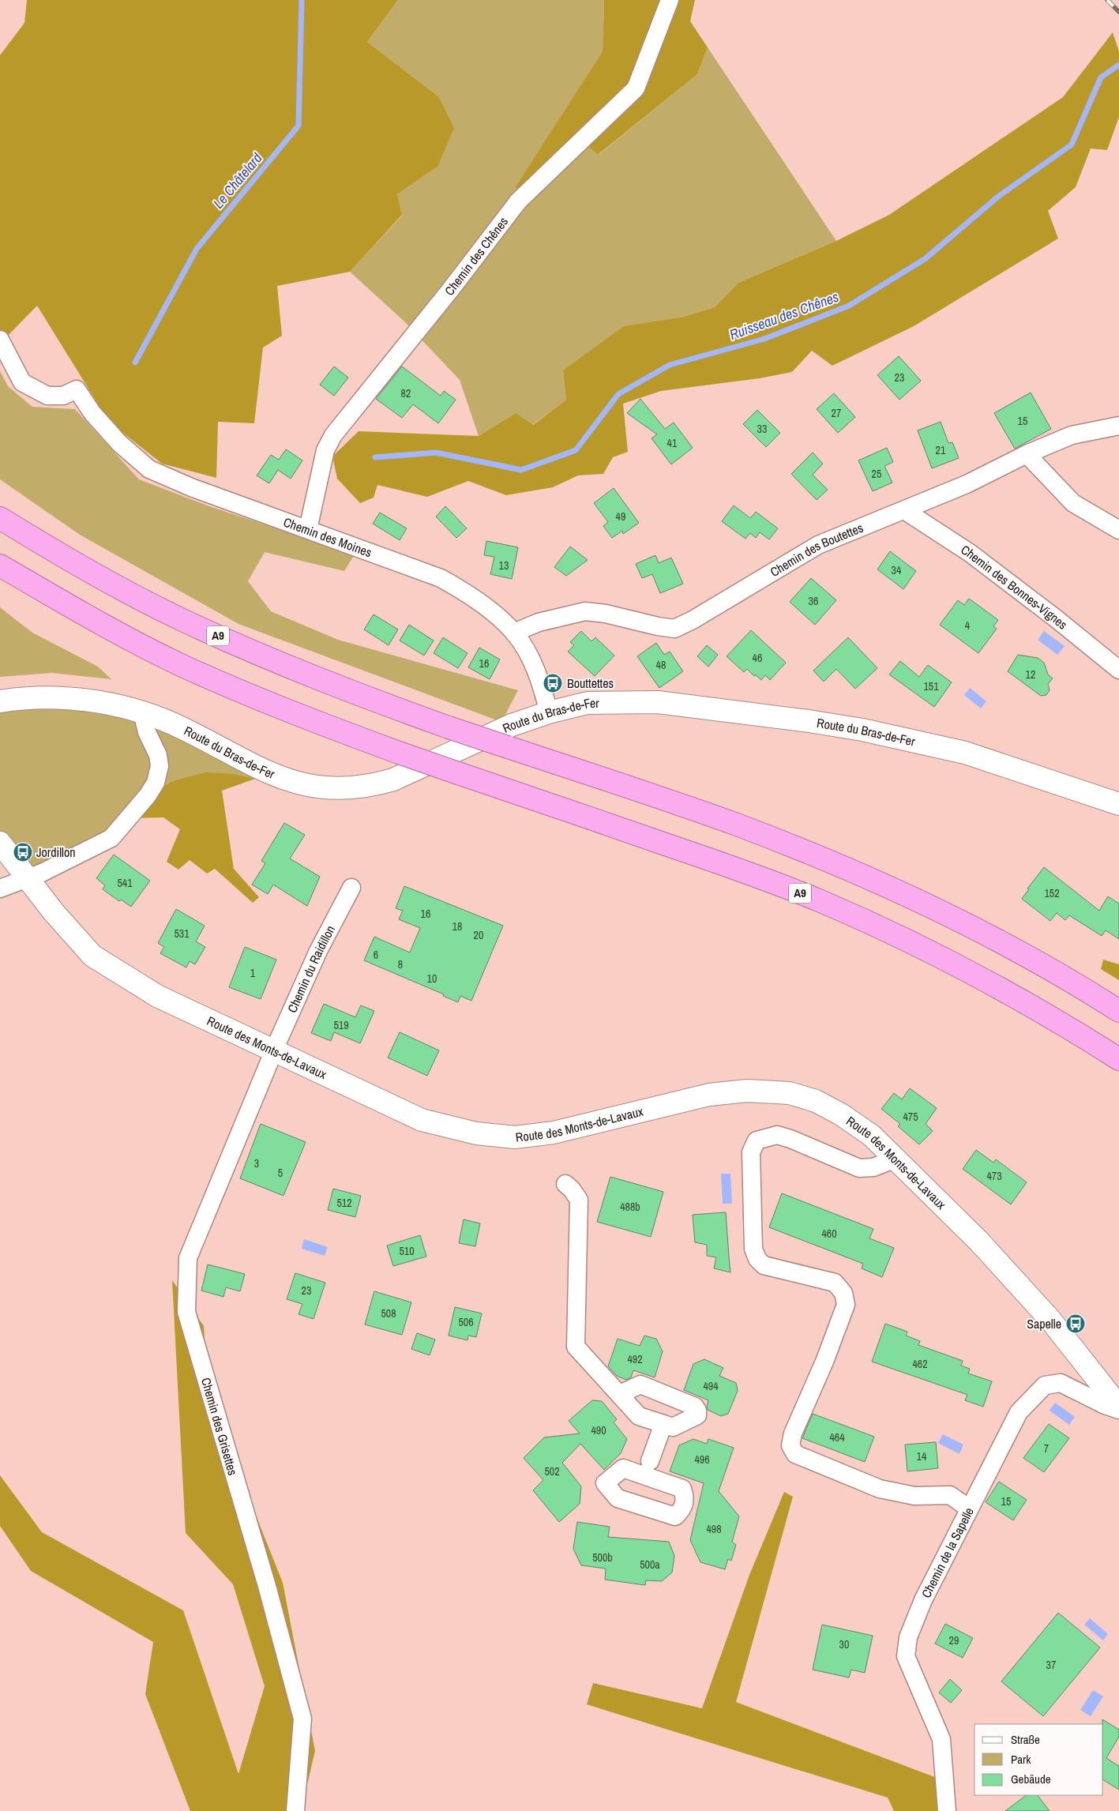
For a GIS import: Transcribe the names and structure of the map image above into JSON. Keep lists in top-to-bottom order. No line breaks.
{"streets":{"highway":["A9"],"street":["Chemin des Chênes","Chemin des Moines","Chemin des Boutettes","Chemin des Bonnes-Vignes","Route du Bras-de-Fer","Chemin du Raidillon","Route des Monts-de-Lavaux","Chemin des Grisettes","Chemin de la Sapelle"]},"crossings":[["Chemin des Chênes","Chemin des Moines"],["Chemin des Moines","Chemin des Boutettes"],["Chemin des Moines","Route du Bras-de-Fer"],["Chemin des Boutettes","Chemin des Bonnes-Vignes"],["Chemin du Raidillon","Route des Monts-de-Lavaux"],["Chemin du Raidillon","Chemin des Grisettes"],["Route des Monts-de-Lavaux","Chemin des Grisettes"],["Route des Monts-de-Lavaux","Chemin de la Sapelle"]],"water":["Le Châtelard","Ruisseau des Chênes"],"places":{"bus stop":["Bouttettes","Jordillon","Sapelle"]},"house_numbers":["23","82","27","15","33","41","21","25","49","13","34","36","4","46","16","48","12","151","541","152","16","18","531","20","6","8","1","10","519","475","3","5","473","512","488b","460","510","23","508","506","492","462","494","490","464","7","14","496","502","15","498","500b","500a","29","30","37"],"legend":["Straße","Park","Gebäude"]}
